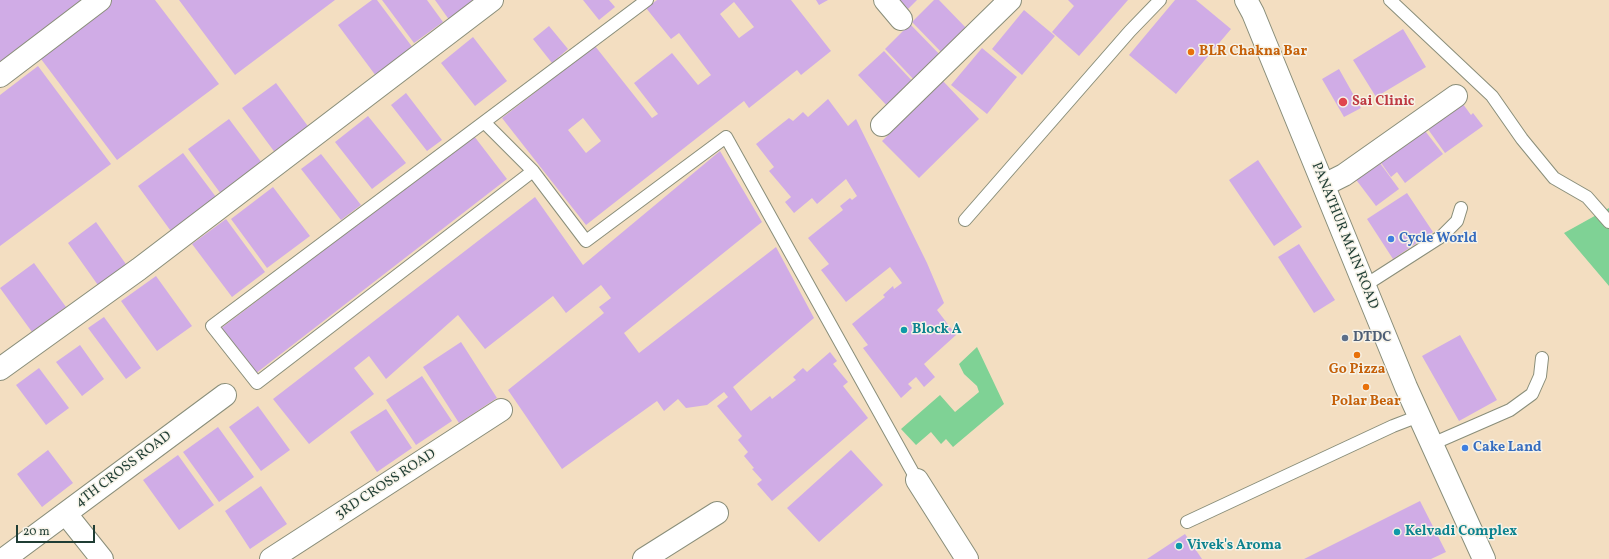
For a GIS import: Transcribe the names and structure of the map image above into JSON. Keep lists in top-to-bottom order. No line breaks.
{"streets":{"street":["PANATHUR MAIN ROAD","4TH CROSS ROAD","3RD CROSS ROAD"]},"places":["BLR Chakna Bar","Sai Clinic","Cycle World","Block A","DTDC","Go Pizza","Polar Bear","Cake Land","Kelvadi Complex","Vivek's Aroma"],"scale_bar":"20 m"}
